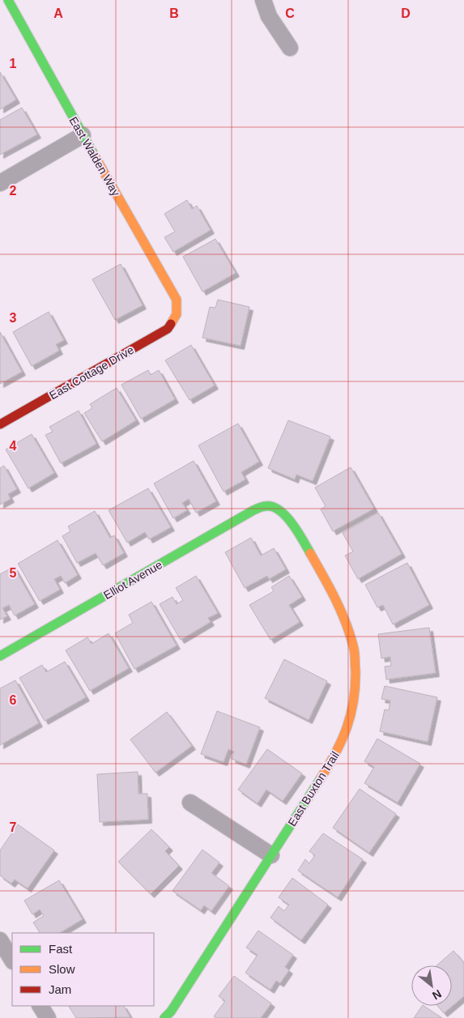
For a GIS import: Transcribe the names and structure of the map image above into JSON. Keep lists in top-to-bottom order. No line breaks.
{"streets":{"street":["East Walden Way","East Cottage Drive","Elliot Avenue","East Buxton Trail"]},"crossings":[["East Walden Way","East Cottage Drive"],["Elliot Avenue","East Buxton Trail"]],"legend":["Fast","Slow","Jam"],"north":"bottom right","grid":{"columns":["A","B","C","D"],"rows":["1","2","3","4","5","6","7"]}}
